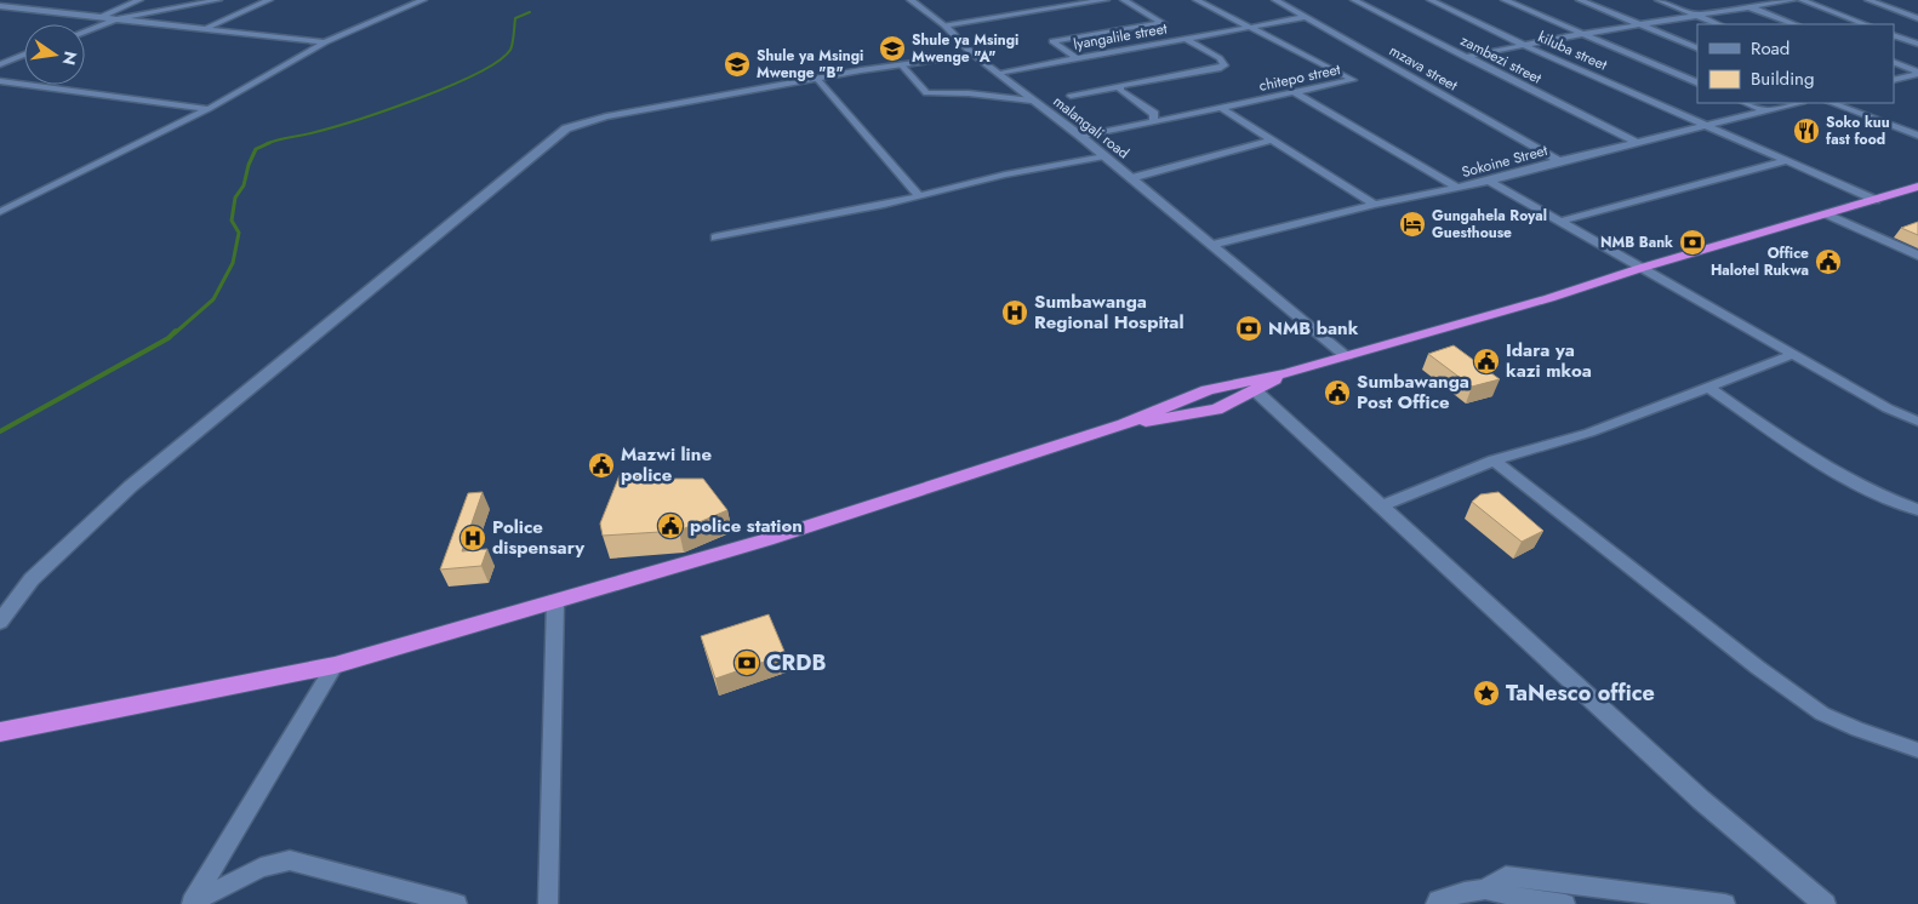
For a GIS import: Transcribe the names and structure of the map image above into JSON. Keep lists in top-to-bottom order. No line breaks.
{"streets":{"street":["lyangalile street","kiluba street","zambezi street","mzava street","chitepo street","malangali road","Sokoine Street"]},"crossings":[["lyangalile street","mzava street"],["lyangalile street","chitepo street"],["lyangalile street","malangali road"],["kiluba street","Sokoine Street"],["zambezi street","Sokoine Street"],["mzava street","Sokoine Street"],["chitepo street","malangali road"],["malangali road","Sokoine Street"]],"places":{"school or university":["Shule ya Msingi Mwenge \"A\"","Shule ya Msingi Mwenge \"B\""],"restaurant":["Soko kuu fast food"],"hotel":["Gungahela Royal Guesthouse"],"bank":["NMB Bank","NMB bank","CRDB"],"public building":["Office Halotel Rukwa","Idara ya kazi mkoa","Sumbawanga Post Office","Mazwi line police","police station"],"hospital":["Sumbawanga Regional Hospital","Police dispensary"],"place":["TaNesco office"]},"legend":["Road","Building"],"north":"right"}
